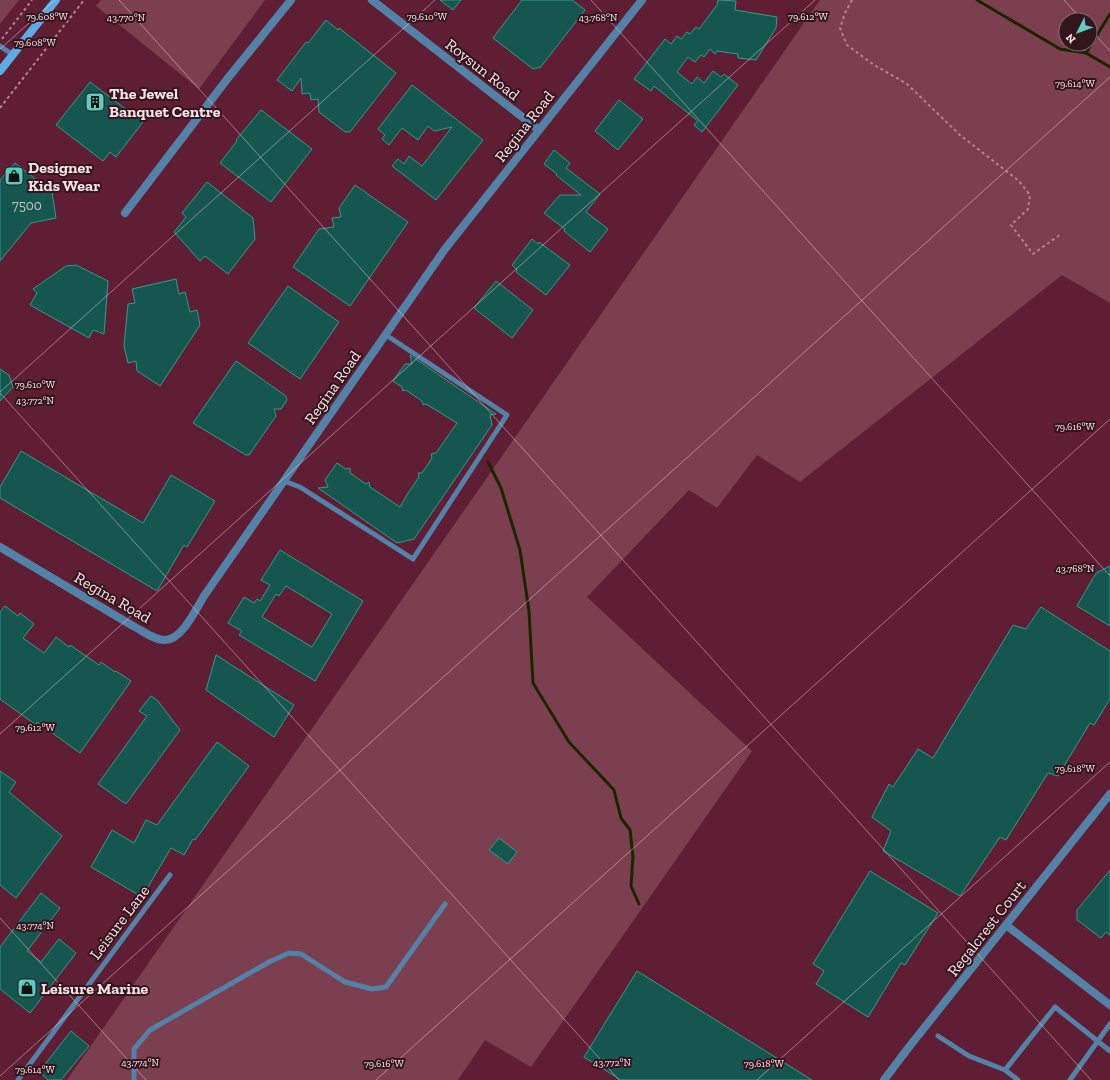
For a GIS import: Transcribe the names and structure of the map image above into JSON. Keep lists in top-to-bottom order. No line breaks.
{"streets":{"street":["Roysun Road","Regina Road","Regalcrest Court"],"lane":["Leisure Lane"]},"crossings":[["Roysun Road","Regina Road"]],"places":{"building":["The Jewel Banquet Centre"],"shop":["Designer Kids Wear","Leisure Marine"]},"house_numbers":["7500"],"north":"bottom left","coordinates":["79.608°W","79.610°W","79.612°W","43.770°N","43.768°N","79.614°W","43.772°N","79.616°W","79.618°W","43.774°N"]}
